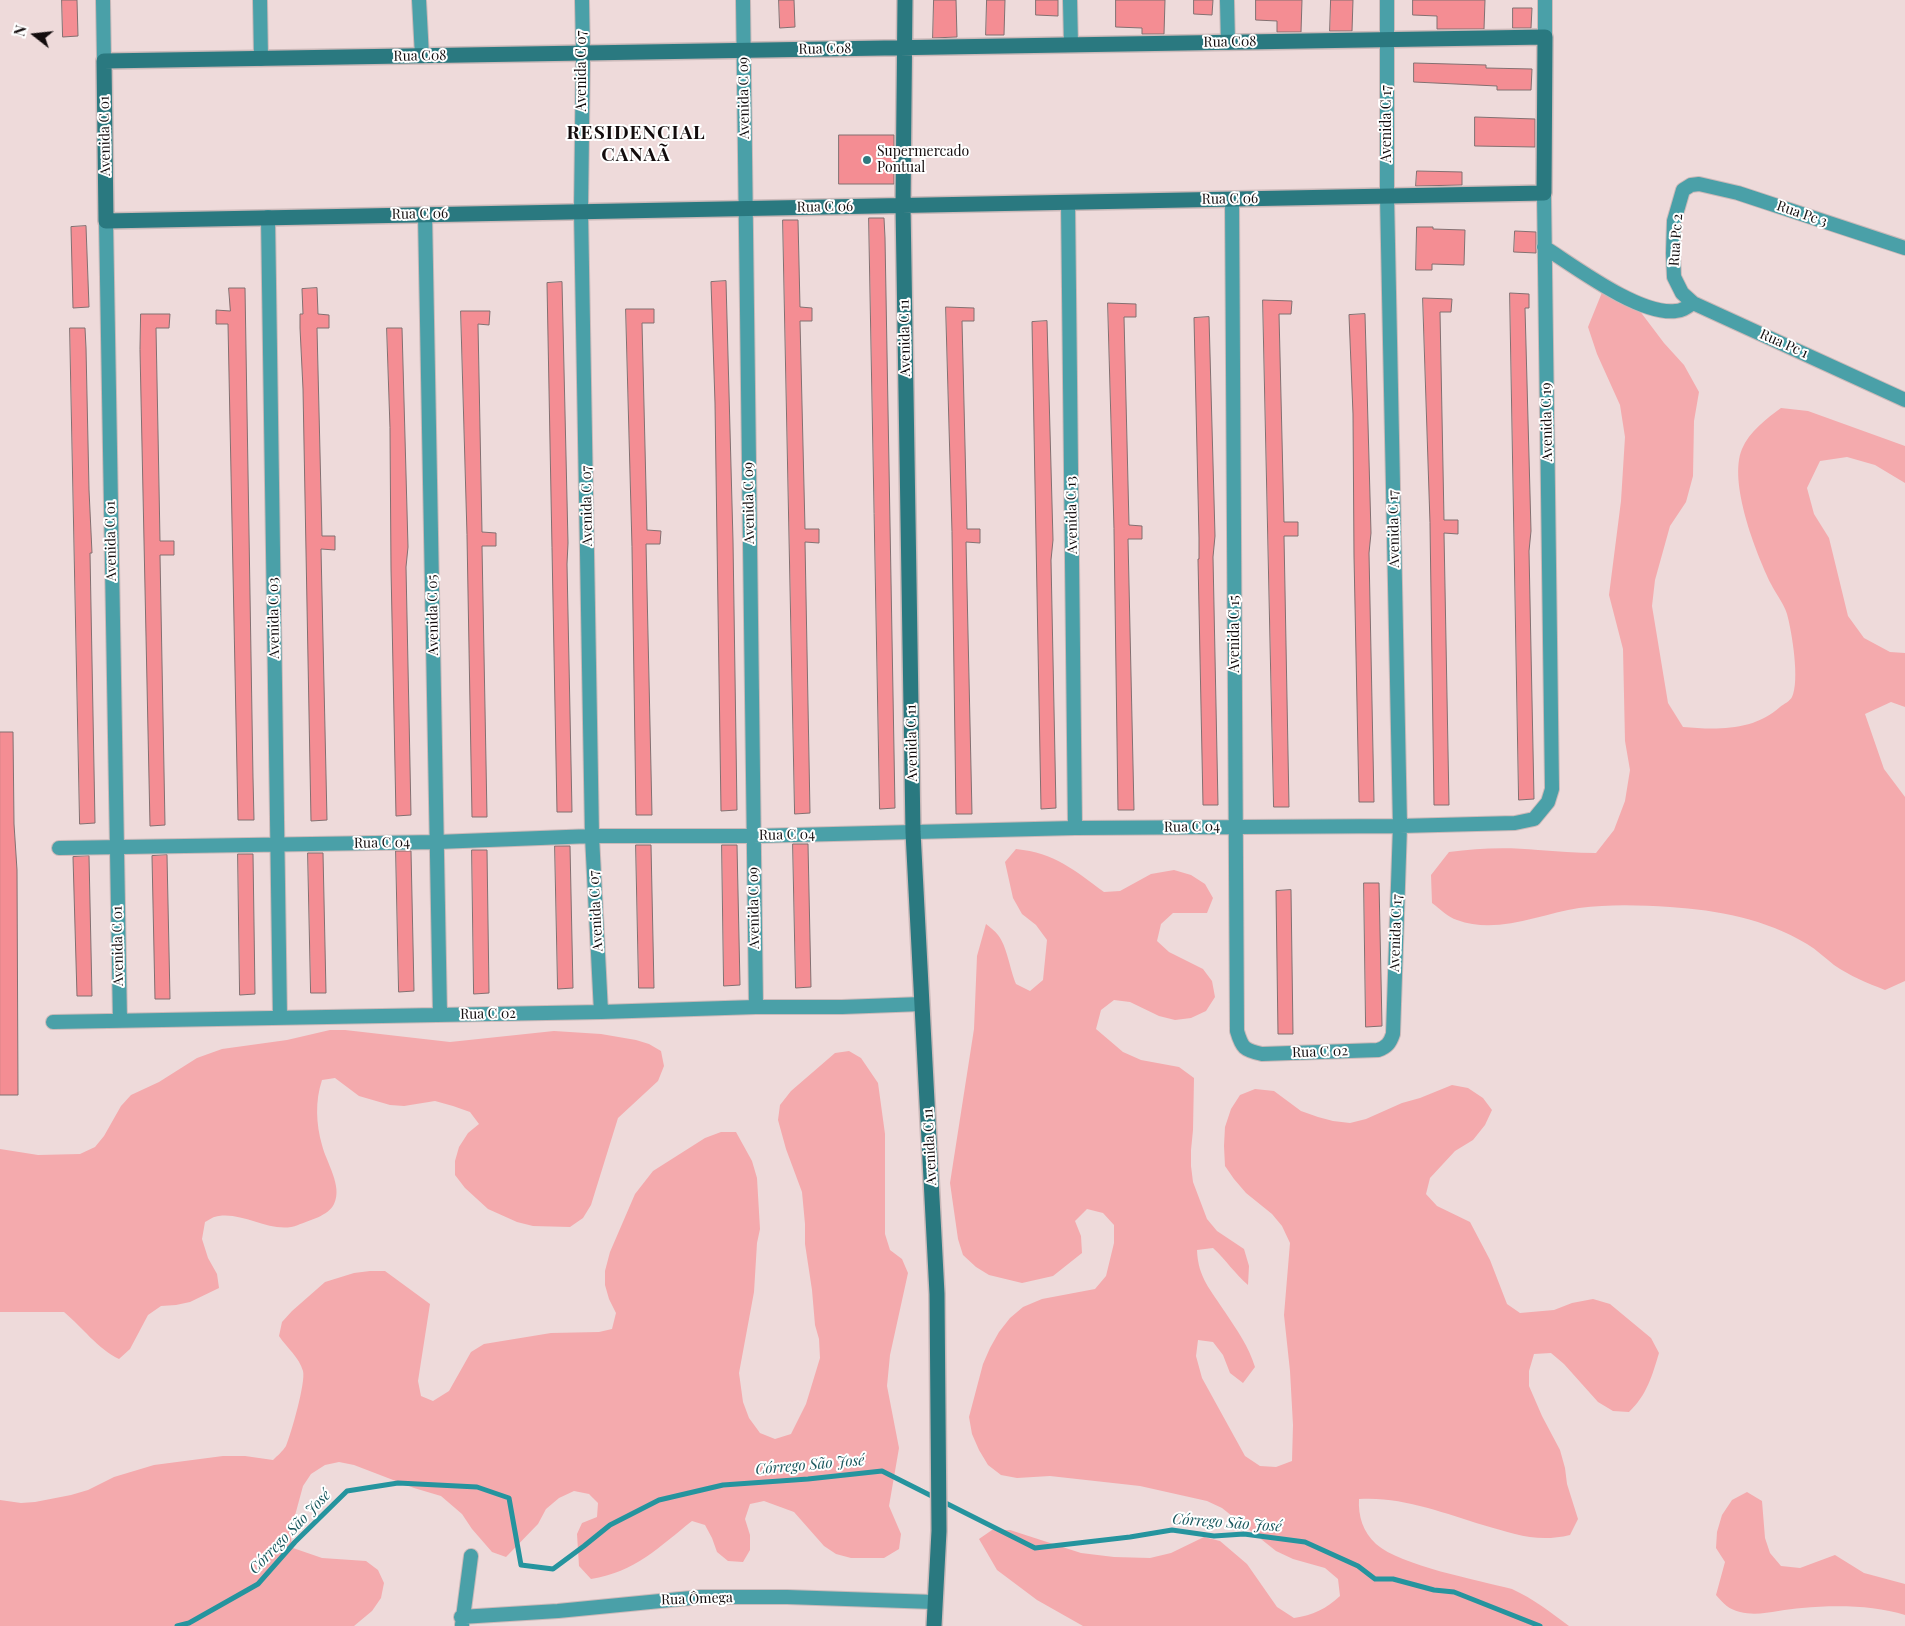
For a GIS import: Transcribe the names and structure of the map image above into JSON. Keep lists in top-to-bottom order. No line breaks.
{"streets":{"street":["Rua C08","Avenida C 07","Avenida C 09","Avenida C 17","Avenida C 01","Rua C 06","Rua Pc 3","Rua Pc 2","Avenida C 11","Rua Pc 1","Avenida C 19","Avenida C 13","Avenida C 05","Avenida C 03","Avenida C 15","Rua C 04","Rua C 02","Rua Ômega"]},"crossings":[["Rua C08","Avenida C 07"],["Rua C08","Avenida C 09"],["Rua C08","Avenida C 17"],["Rua C08","Avenida C 01"],["Rua C08","Avenida C 11"],["Rua C08","Avenida C 19"],["Avenida C 07","Rua C 06"],["Avenida C 07","Rua C 04"],["Avenida C 07","Rua C 02"],["Avenida C 09","Rua C 06"],["Avenida C 09","Rua C 04"],["Avenida C 09","Rua C 02"],["Avenida C 17","Rua C 06"],["Avenida C 17","Rua C 04"],["Avenida C 17","Rua C 02"],["Avenida C 01","Rua C 06"],["Avenida C 01","Rua C 04"],["Avenida C 01","Rua C 02"],["Rua C 06","Avenida C 11"],["Rua C 06","Avenida C 19"],["Rua C 06","Avenida C 13"],["Rua C 06","Avenida C 05"],["Rua C 06","Avenida C 03"],["Rua C 06","Avenida C 15"],["Rua Pc 3","Rua Pc 2"],["Rua Pc 2","Rua Pc 1"],["Avenida C 11","Rua C 04"],["Avenida C 11","Rua C 02"],["Avenida C 11","Rua Ômega"],["Avenida C 19","Rua C 04"],["Avenida C 13","Rua C 04"],["Avenida C 05","Rua C 04"],["Avenida C 05","Rua C 02"],["Avenida C 03","Rua C 04"],["Avenida C 03","Rua C 02"],["Avenida C 15","Rua C 04"],["Avenida C 15","Rua C 02"]],"districts":["RESIDENCIAL CANAÃ"],"water":["Córrego São José"],"places":["Supermercado Pontual"],"north":"left"}
